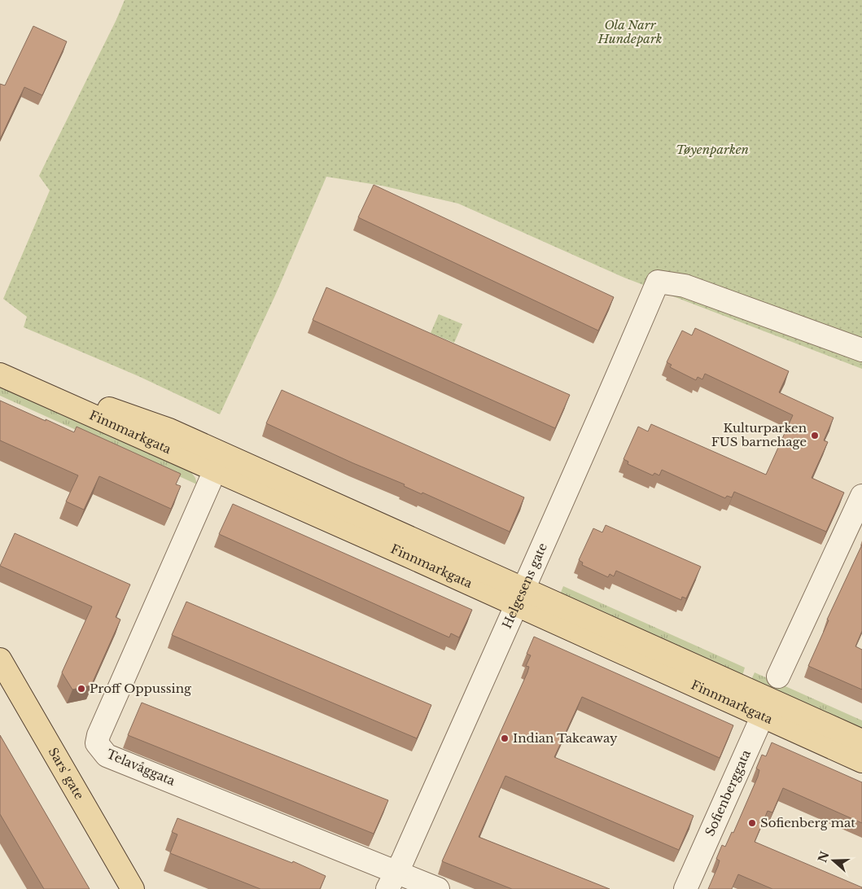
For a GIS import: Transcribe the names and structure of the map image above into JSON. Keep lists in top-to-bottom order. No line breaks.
{"streets":{"main road":["Finnmarkgata","Sars' gate"],"street":["Helgesens gate","Telavåggata","Sofienberggata"]},"crossings":[["Finnmarkgata","Helgesens gate"],["Finnmarkgata","Telavåggata"],["Finnmarkgata","Sofienberggata"],["Helgesens gate","Telavåggata"]],"parks":["Ola Narr Hundepark","Tøyenparken"],"places":["Kulturparken FUS barnehage","Proff Oppussing","Indian Takeaway","Sofienberg mat"],"north":"left"}
